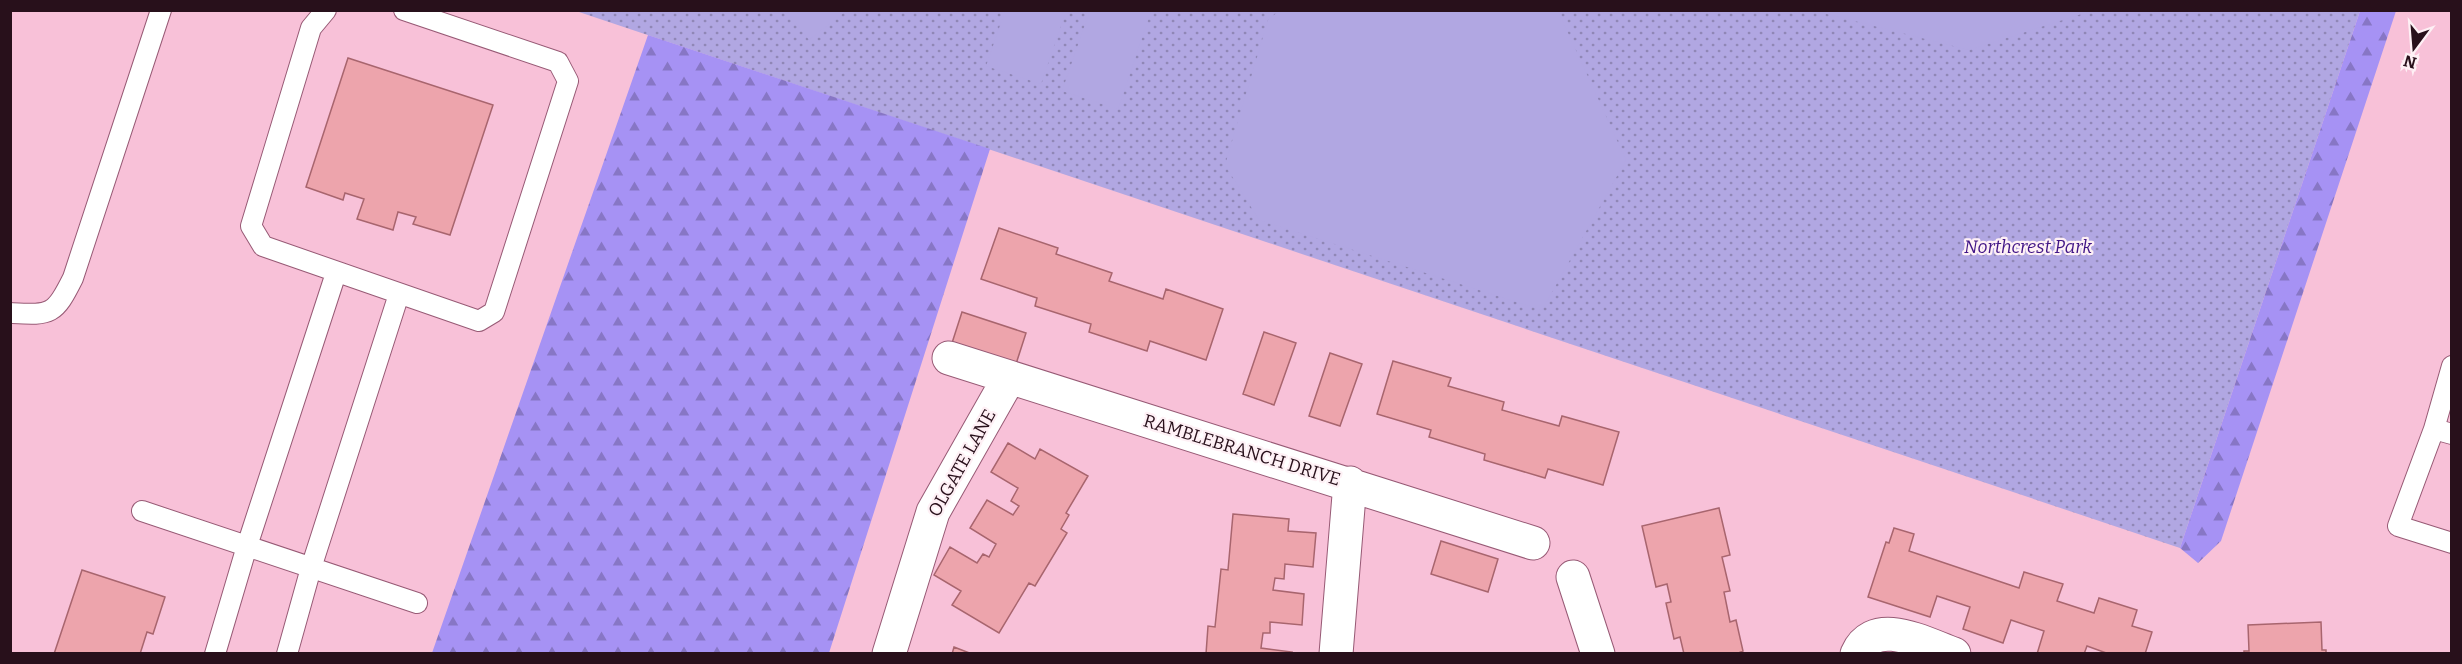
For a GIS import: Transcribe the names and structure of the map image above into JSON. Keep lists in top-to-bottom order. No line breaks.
{"streets":{"street":["RAMBLEBRANCH DRIVE","OLGATE LANE"]},"crossings":[["RAMBLEBRANCH DRIVE","OLGATE LANE"]],"parks":["Northcrest Park"],"north":"bottom"}
